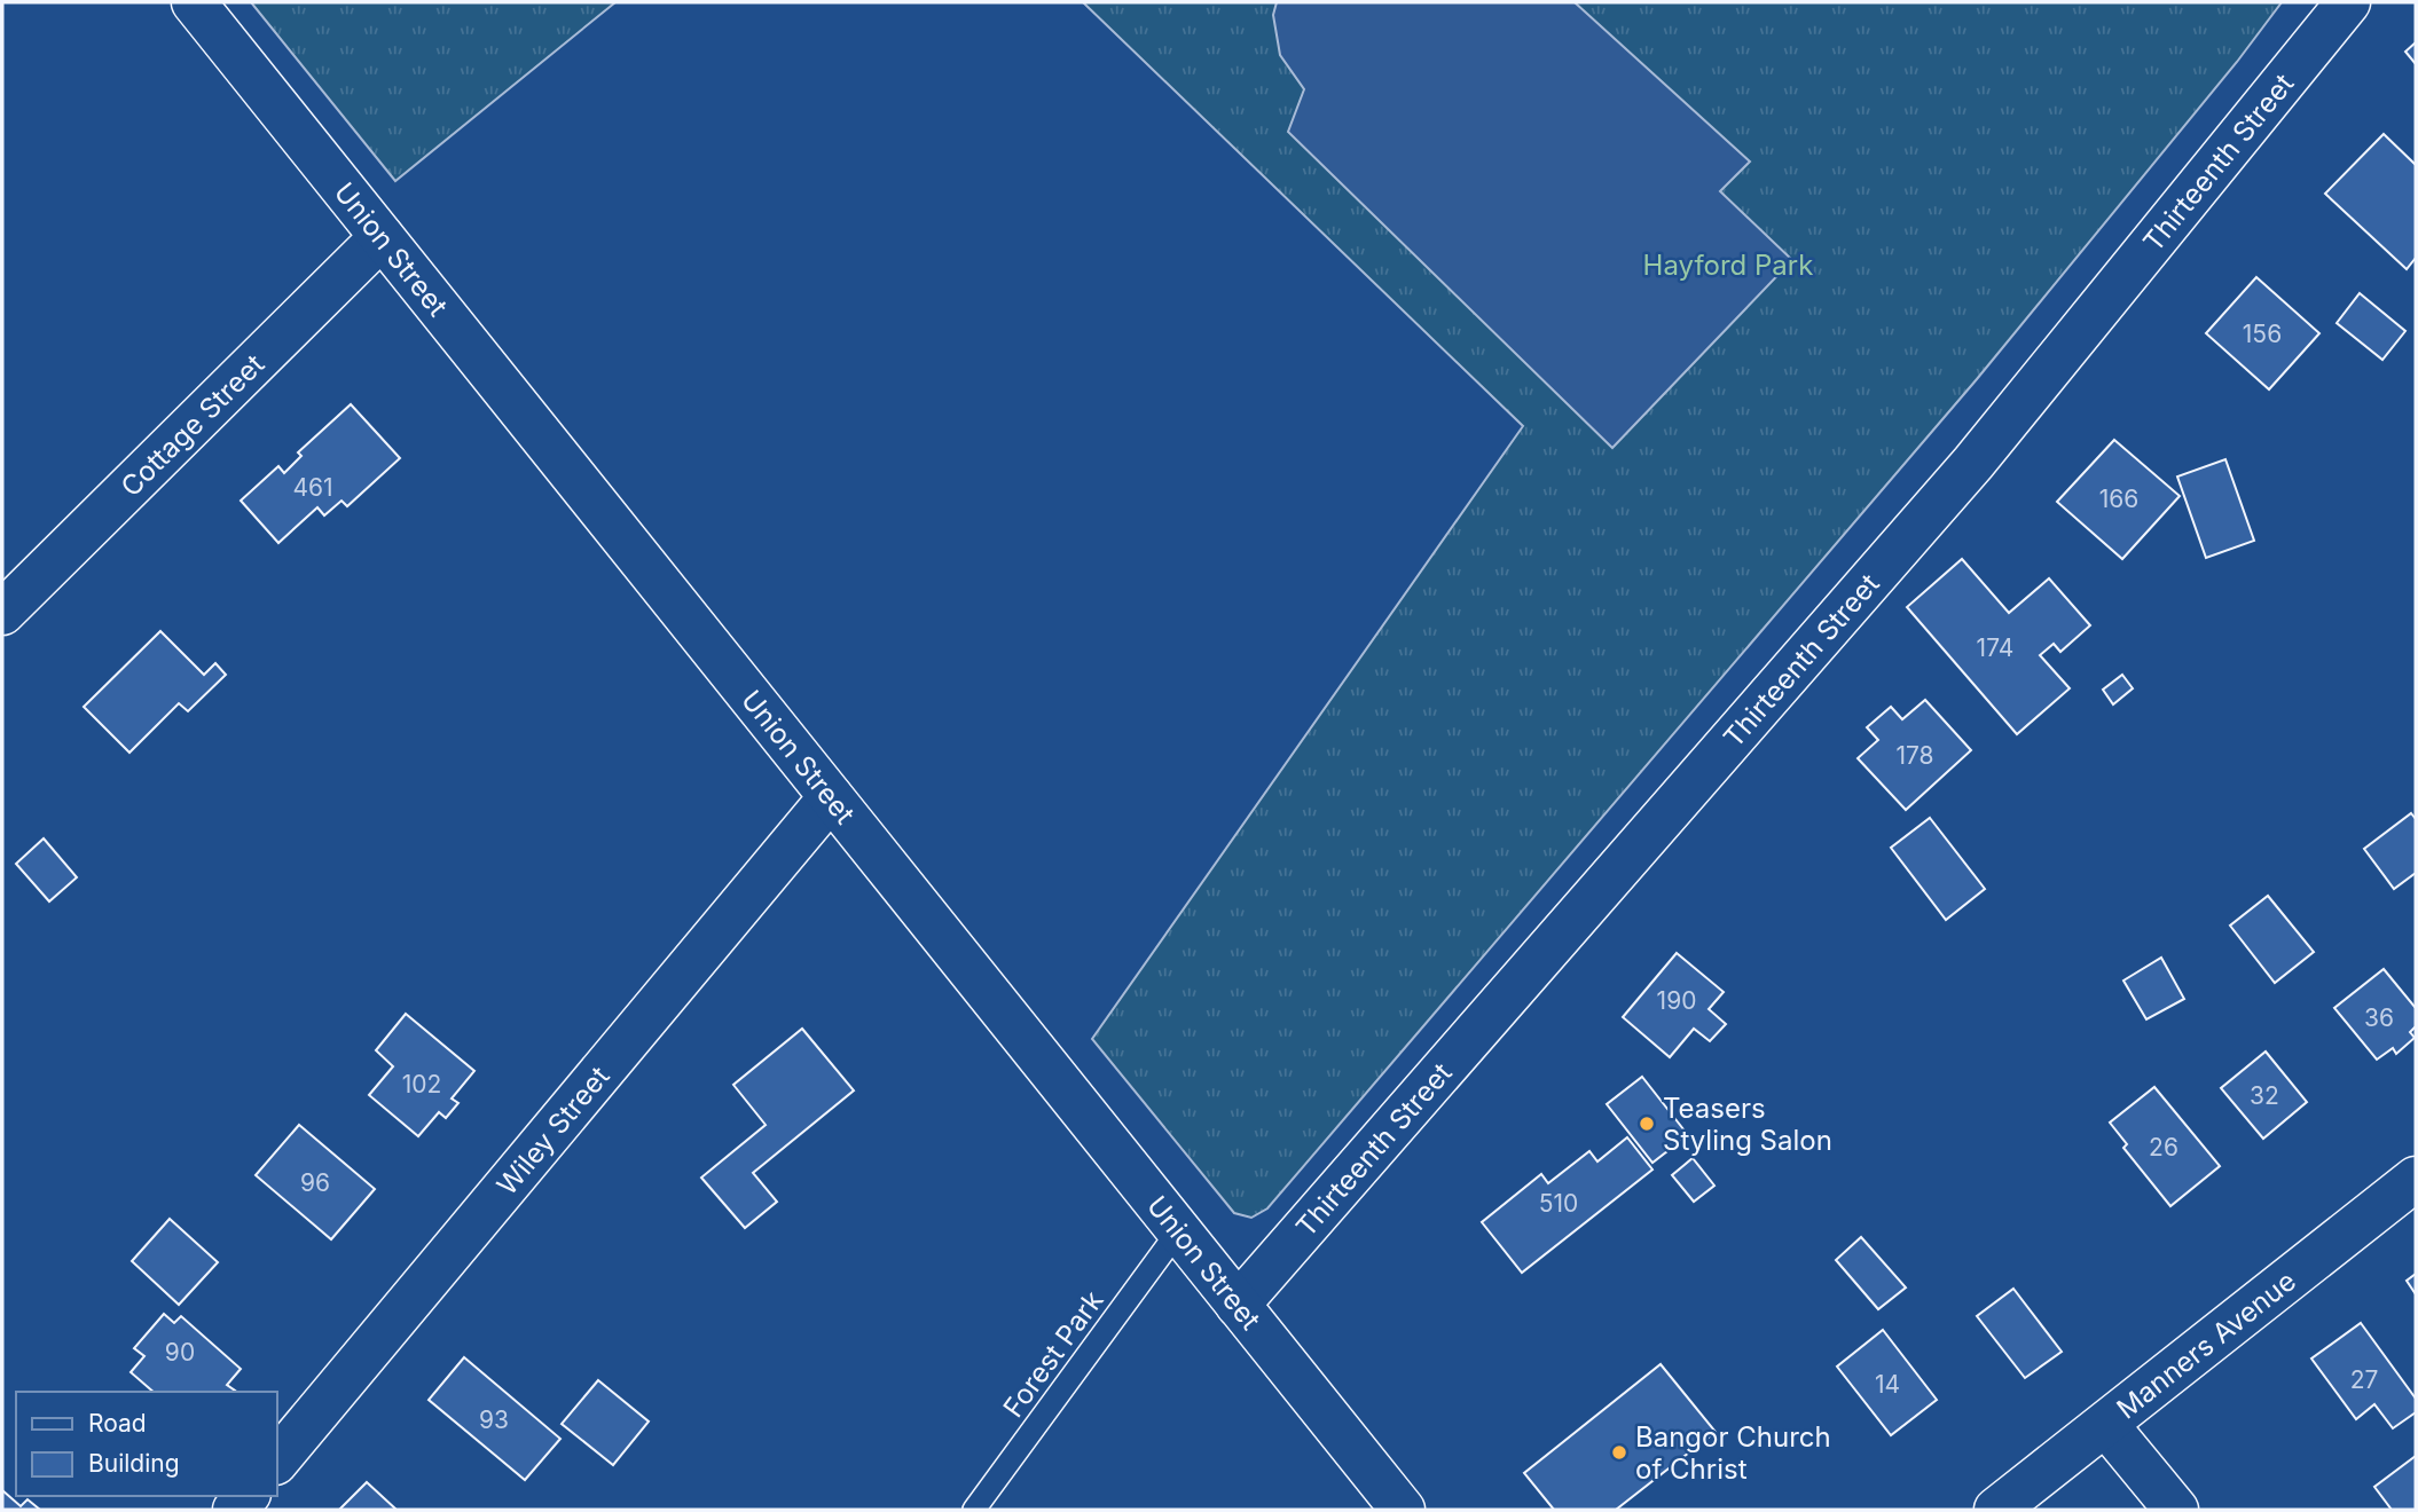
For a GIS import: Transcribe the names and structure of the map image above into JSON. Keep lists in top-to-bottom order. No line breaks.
{"streets":{"street":["Thirteenth Street","Union Street","Cottage Street","Wiley Street","Manners Avenue"],"lane":["Forest Park"]},"crossings":[["Thirteenth Street","Union Street"],["Union Street","Cottage Street"],["Union Street","Wiley Street"],["Union Street","Forest Park"]],"parks":["Hayford Park"],"places":["Teasers Styling Salon","Bangor Church of Christ"],"house_numbers":["156","461","166","174","178","190","36","102","32","26","96","510","90","27","14","93"],"legend":["Road","Building"]}
